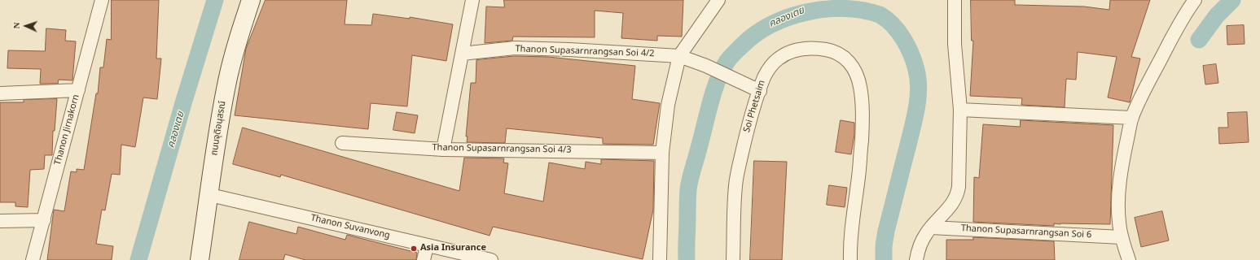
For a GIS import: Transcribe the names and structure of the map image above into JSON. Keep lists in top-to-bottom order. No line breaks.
{"streets":{"street":["Thanon Supasarnrangsan Soi 4/2","Soi Phetsaim","ถนนจุติอนุสรณ์","Thanon Jirnakorn","Thanon Supasarnrangsan Soi 4/3","Thanon Suvanvong","Thanon Supasarnrangsan Soi 6"]},"crossings":[["Thanon Supasarnrangsan Soi 4/2","Soi Phetsaim"],["ถนนจุติอนุสรณ์","Thanon Suvanvong"]],"water":["คลองเตย"],"places":["Asia Insurance"],"north":"left"}
